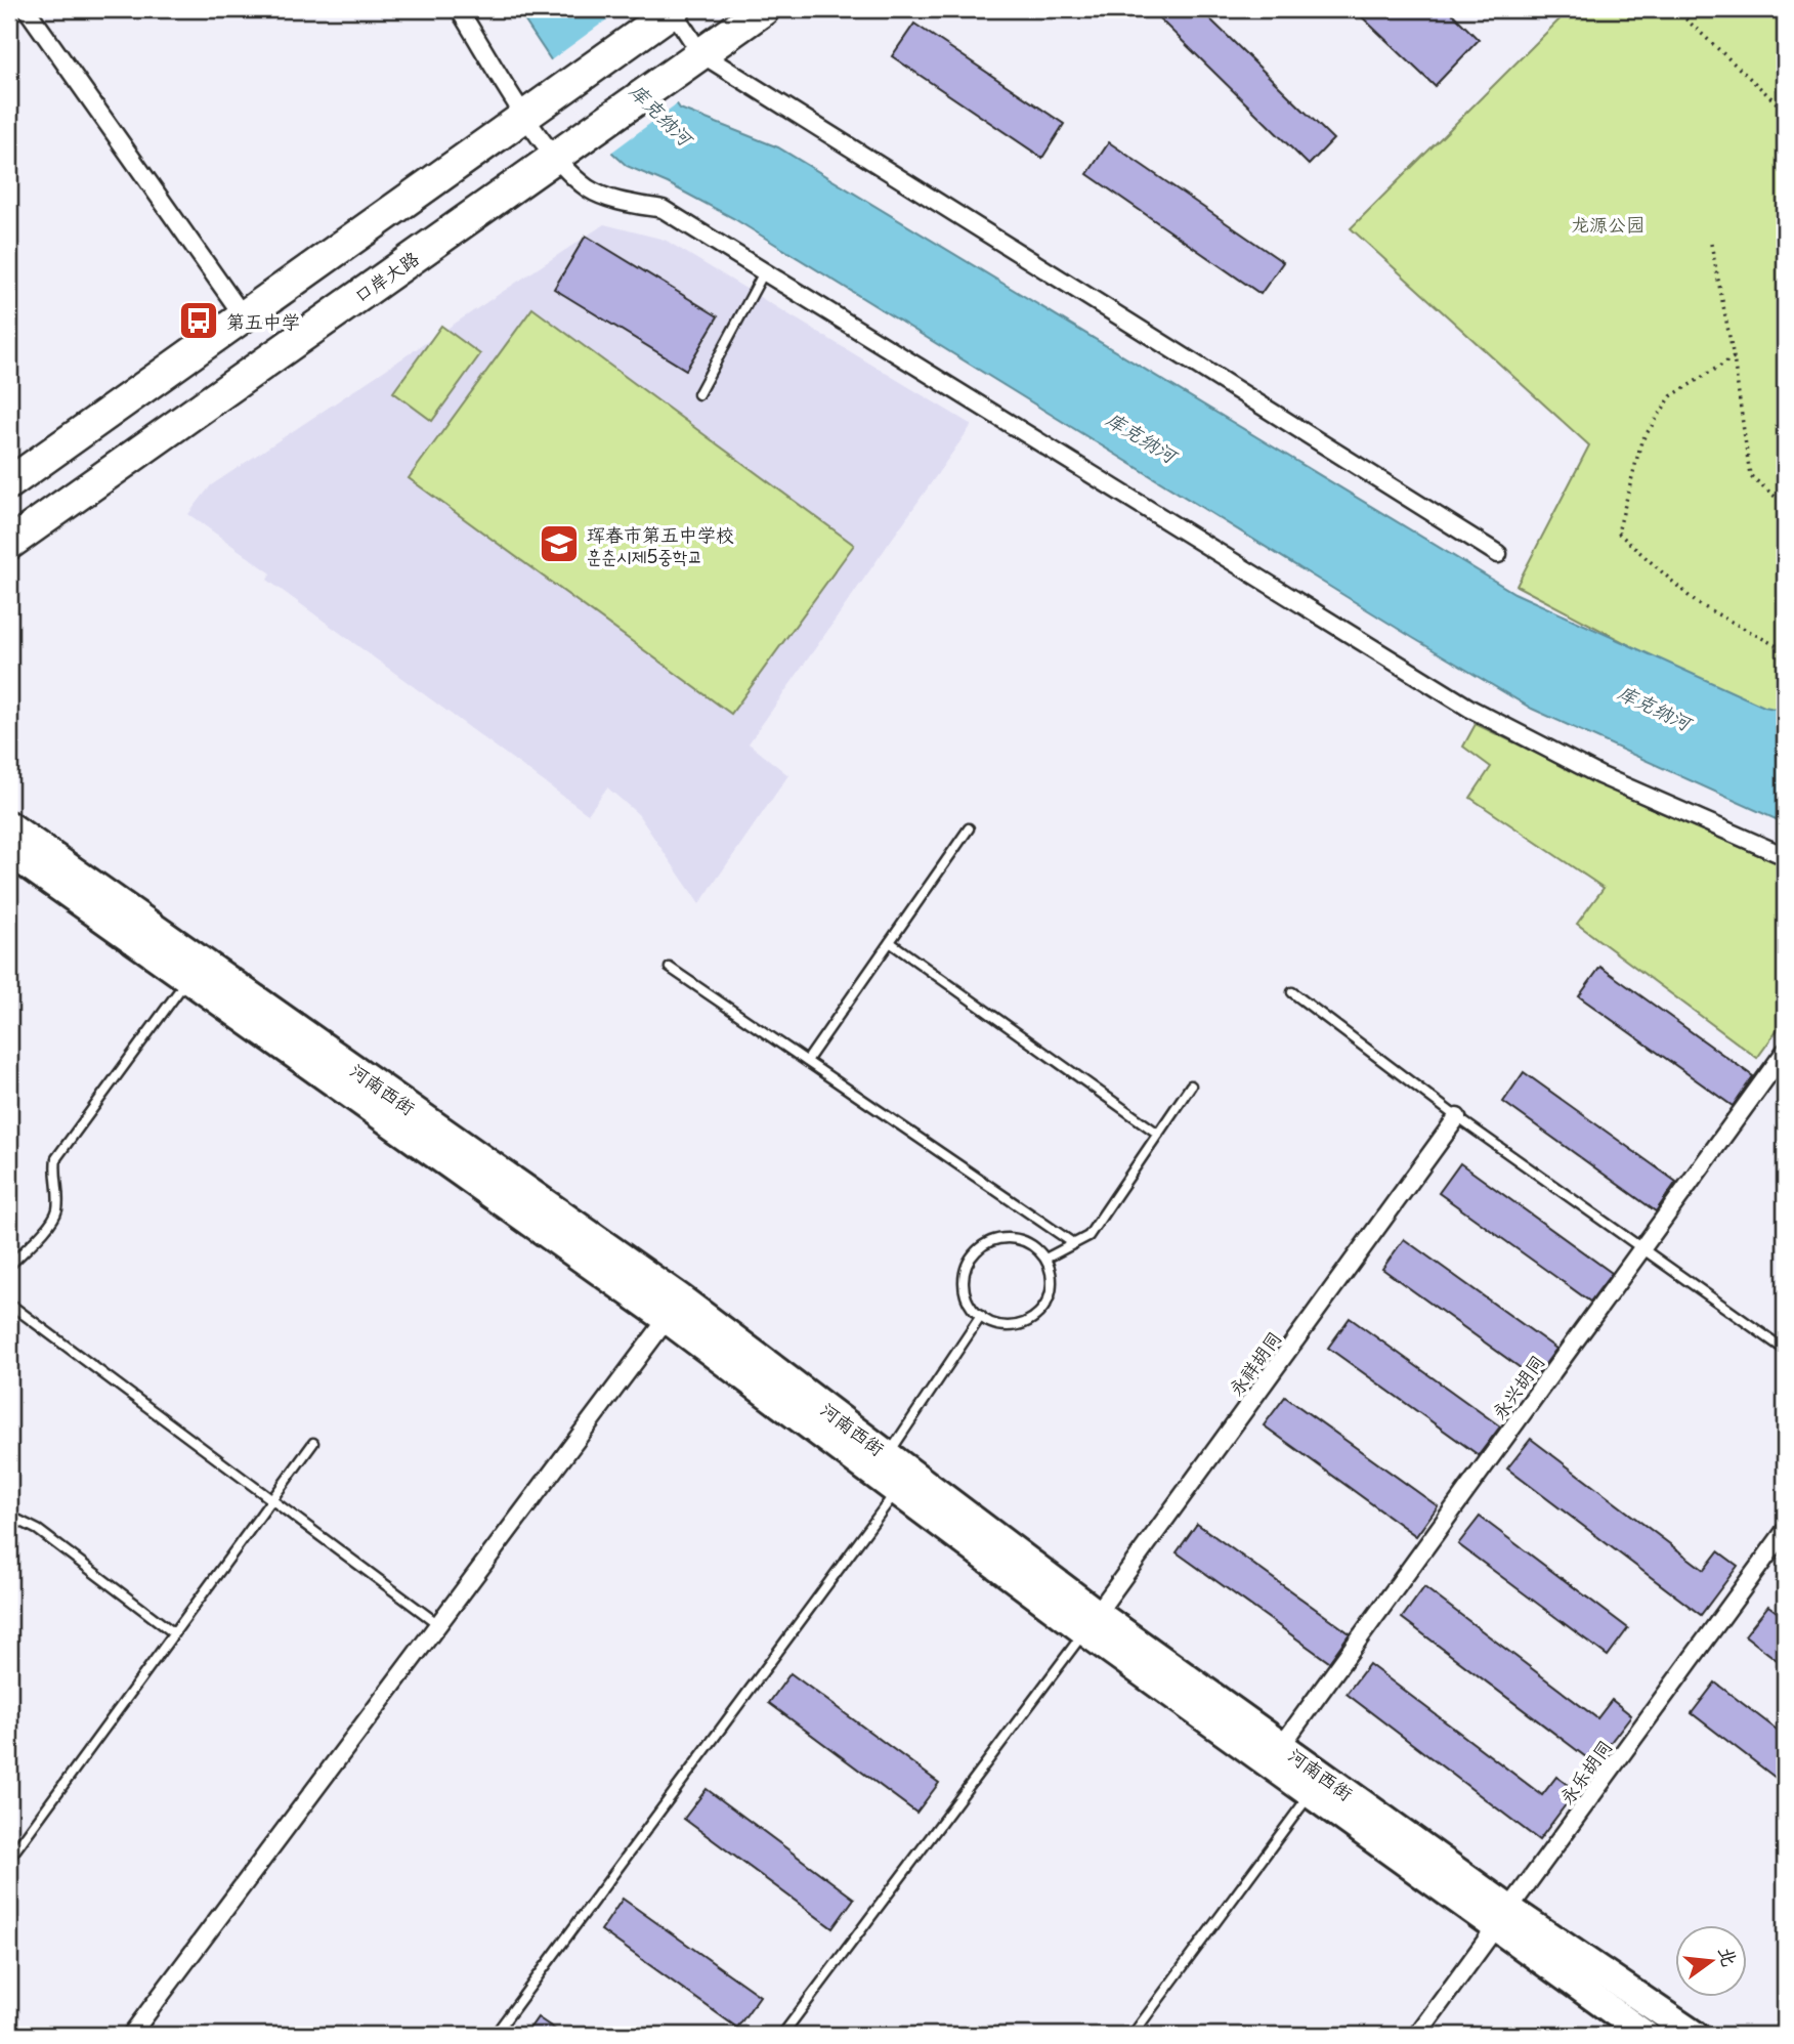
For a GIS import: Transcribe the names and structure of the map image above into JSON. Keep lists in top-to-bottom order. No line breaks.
{"streets":{"highway":["口岸大路"],"main road":["河南西街"],"street":["永祥胡同","永兴胡同","永乐胡同"]},"crossings":[["河南西街","永祥胡同"],["河南西街","永兴胡同"],["河南西街","永乐胡同"]],"water":["库克纳河"],"parks":["龙源公园"],"places":{"bus stop":["第五中学"],"school or university":["珲春市第五中学校 훈춘시제5중학교"]},"north":"right"}
